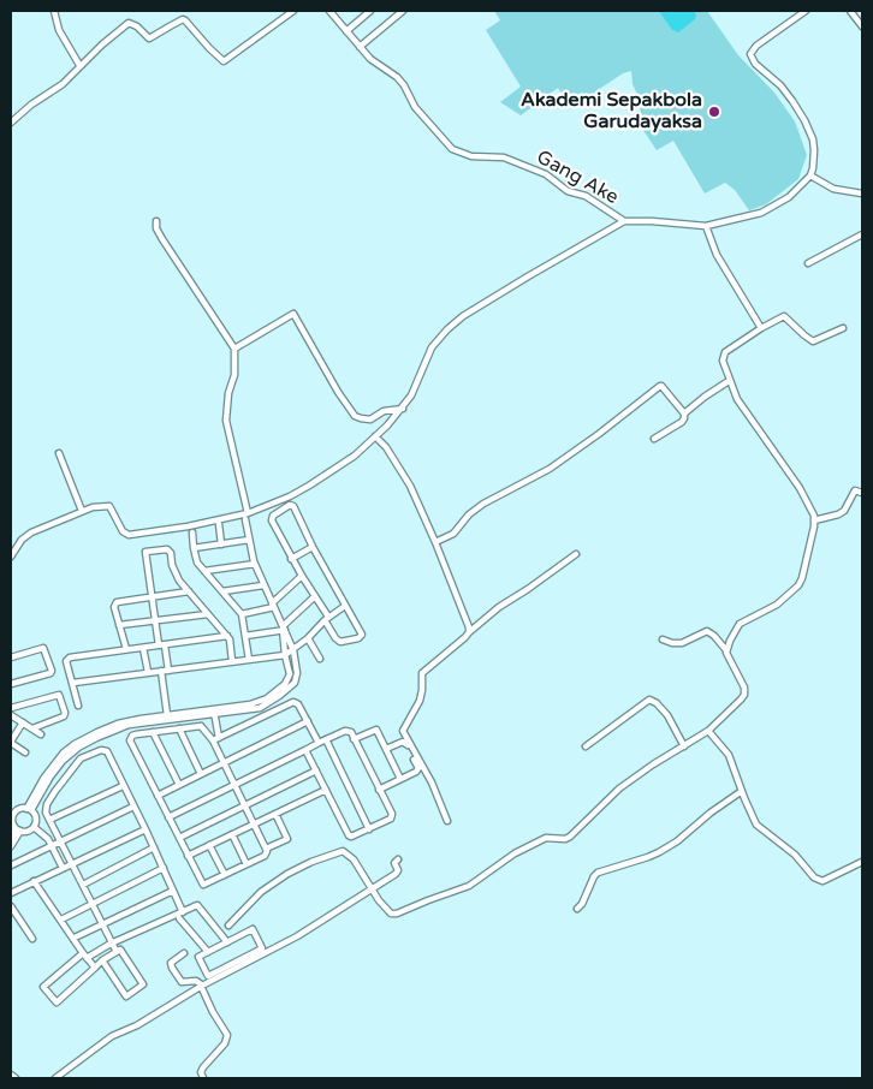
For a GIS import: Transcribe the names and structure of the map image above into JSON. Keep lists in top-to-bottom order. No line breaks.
{"streets":{"street":["Gang Ake"]},"places":["Akademi Sepakbola Garudayaksa"]}
